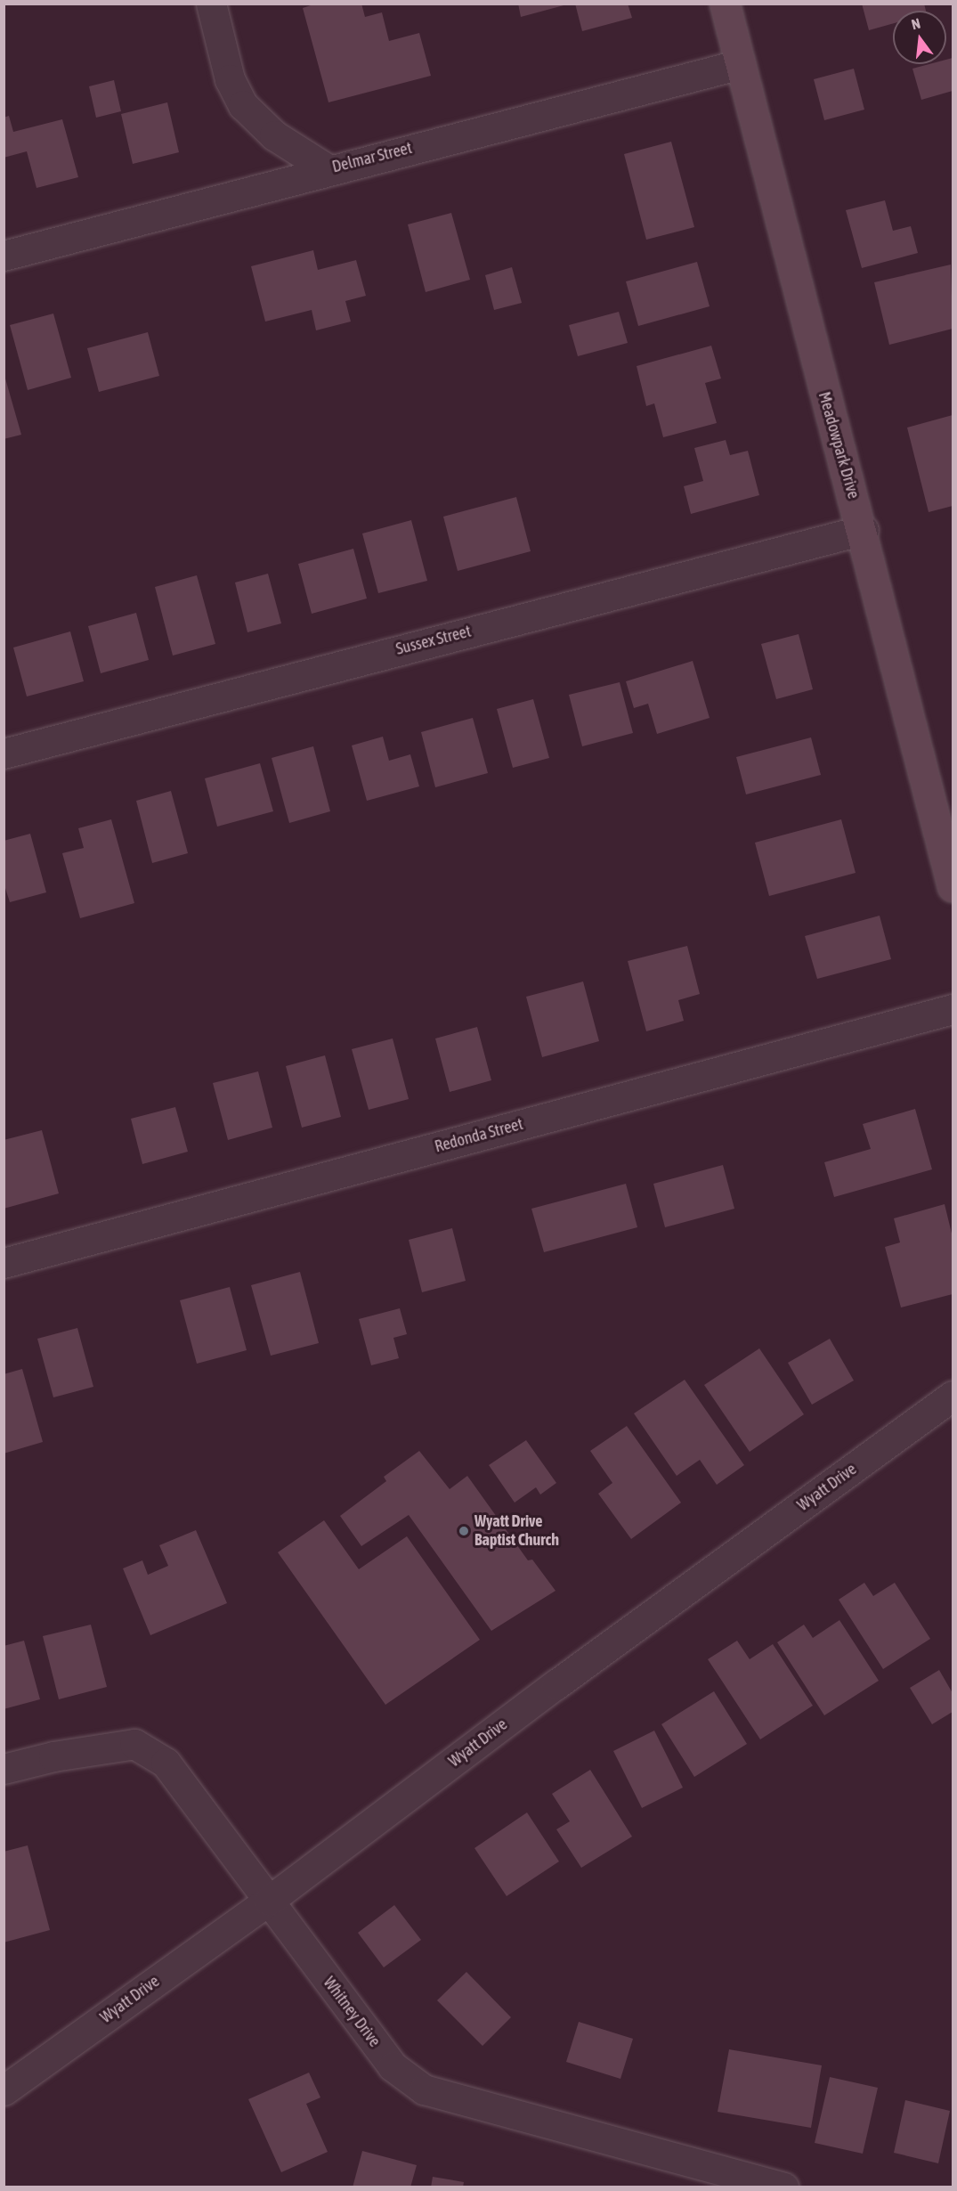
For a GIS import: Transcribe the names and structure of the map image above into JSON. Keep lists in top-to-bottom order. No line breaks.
{"streets":{"street":["Delmar Street","Meadowpark Drive","Sussex Street","Redonda Street","Wyatt Drive","Whitney Drive"]},"crossings":[["Delmar Street","Meadowpark Drive"],["Meadowpark Drive","Sussex Street"],["Wyatt Drive","Whitney Drive"]],"places":["Wyatt Drive Baptist Church"],"north":"top"}
